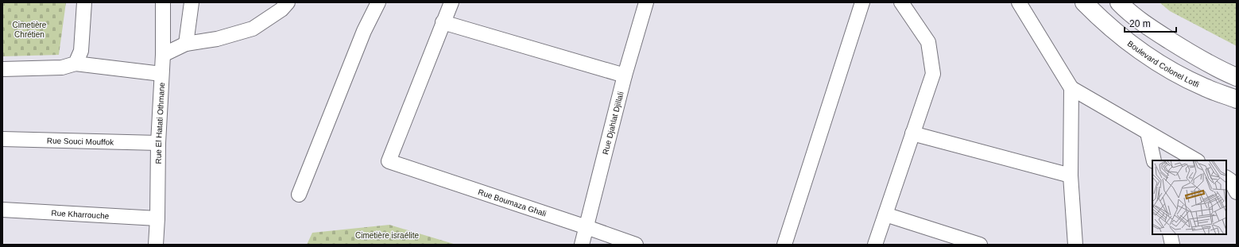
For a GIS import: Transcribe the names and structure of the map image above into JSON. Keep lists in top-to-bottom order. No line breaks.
{"streets":{"main road":["Boulevard Colonel Lotfi"],"street":["Rue Djahlat Djillali","Rue El Hatati Othmane","Rue Souci Mouffok","Rue Boumaza Ghali","Rue Kharrouche"]},"crossings":[["Rue Djahlat Djillali","Rue Boumaza Ghali"],["Rue El Hatati Othmane","Rue Souci Mouffok"],["Rue El Hatati Othmane","Rue Kharrouche"]],"parks":["Cimetière Chrétien","Cimetière israélite"],"scale_bar":"20 m"}
